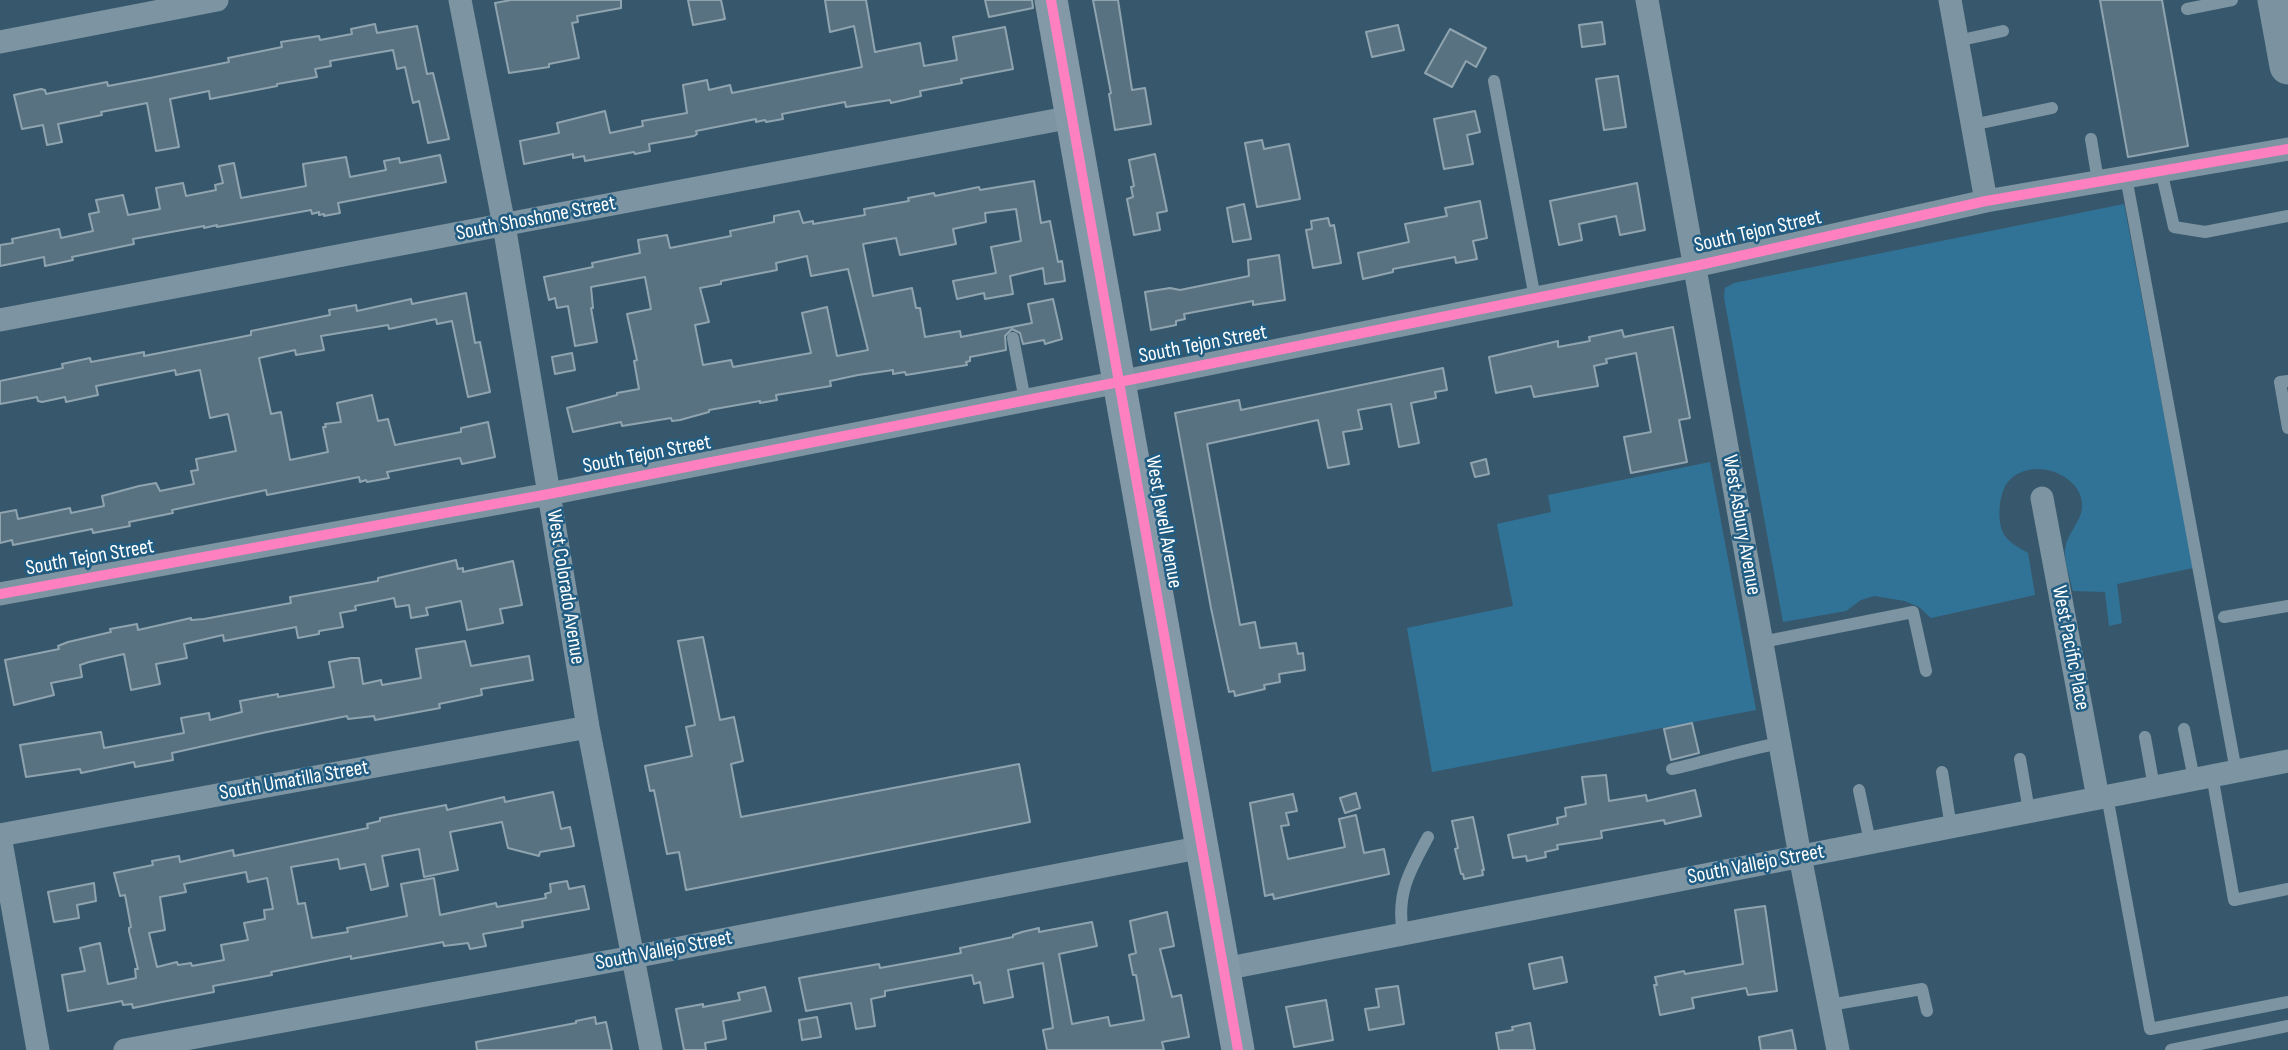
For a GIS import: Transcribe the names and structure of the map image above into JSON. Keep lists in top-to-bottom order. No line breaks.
{"streets":{"street":["South Shoshone Street","South Tejon Street","West Jewell Avenue","West Asbury Avenue","West Colorado Avenue","West Pacific Place","South Umatilla Street","South Vallejo Street"]},"crossings":[["South Shoshone Street","West Jewell Avenue"],["South Shoshone Street","West Colorado Avenue"],["South Tejon Street","West Jewell Avenue"],["South Tejon Street","West Asbury Avenue"],["South Tejon Street","West Colorado Avenue"],["West Jewell Avenue","South Vallejo Street"],["West Asbury Avenue","South Vallejo Street"],["West Colorado Avenue","South Umatilla Street"],["West Colorado Avenue","South Vallejo Street"],["West Pacific Place","South Vallejo Street"]]}
